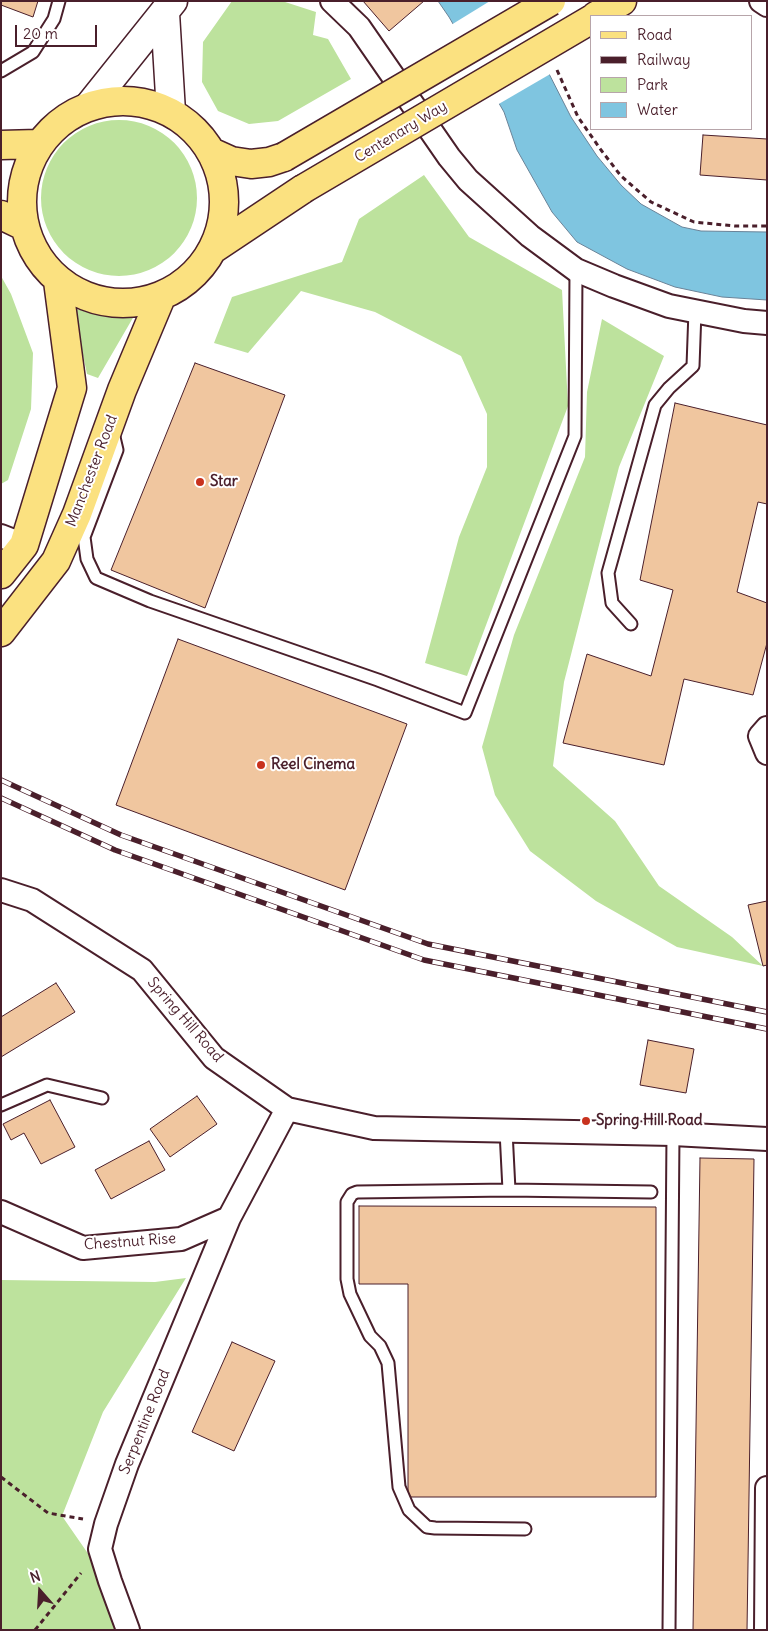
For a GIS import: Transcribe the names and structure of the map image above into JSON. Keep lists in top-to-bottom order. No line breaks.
{"streets":{"main road":["Centenary Way","Manchester Road"],"street":["Spring Hill Road","Chestnut Rise","Serpentine Road"]},"crossings":[["Chestnut Rise","Serpentine Road"]],"places":["Star","Reel Cinema","Spring Hill Road"],"legend":["Road","Railway","Park","Water"],"scale_bar":"20 m","north":"top"}
